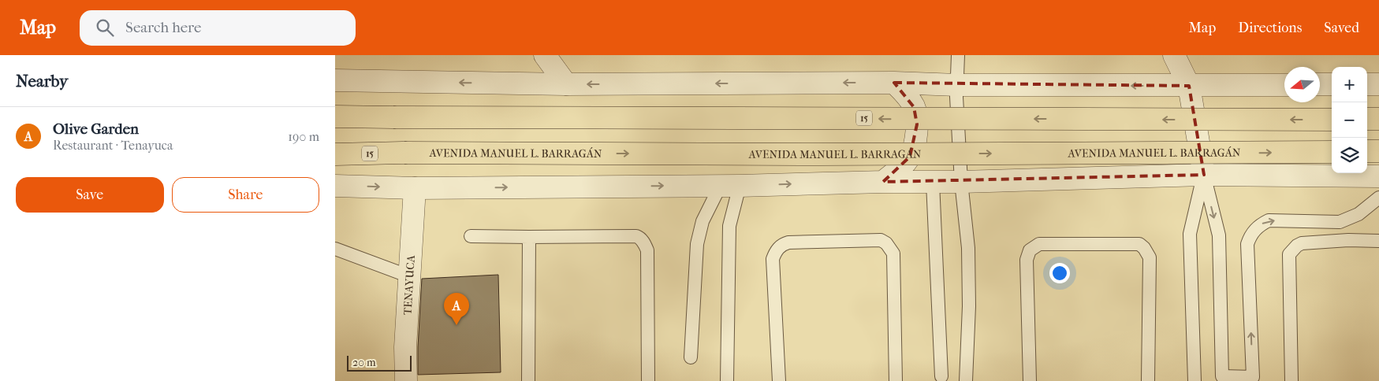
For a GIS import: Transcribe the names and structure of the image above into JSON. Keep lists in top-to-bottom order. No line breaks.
{"streets":{"highway":["15","AVENIDA MANUEL L. BARRAGÁN"],"street":["TENAYUCA"]},"scale_bar":"20 m","north":"left","page":{"header":"Map","search":"Search here","nav":["Map","Directions","Saved"],"heading":"Nearby","map_buttons":["+","−"],"list":[{"mark":"A","name":"Olive Garden","note":"Restaurant · Tenayuca","value":"190 m"}],"buttons":["Save","Share"],"pins":"A","scale":"20 m"}}
